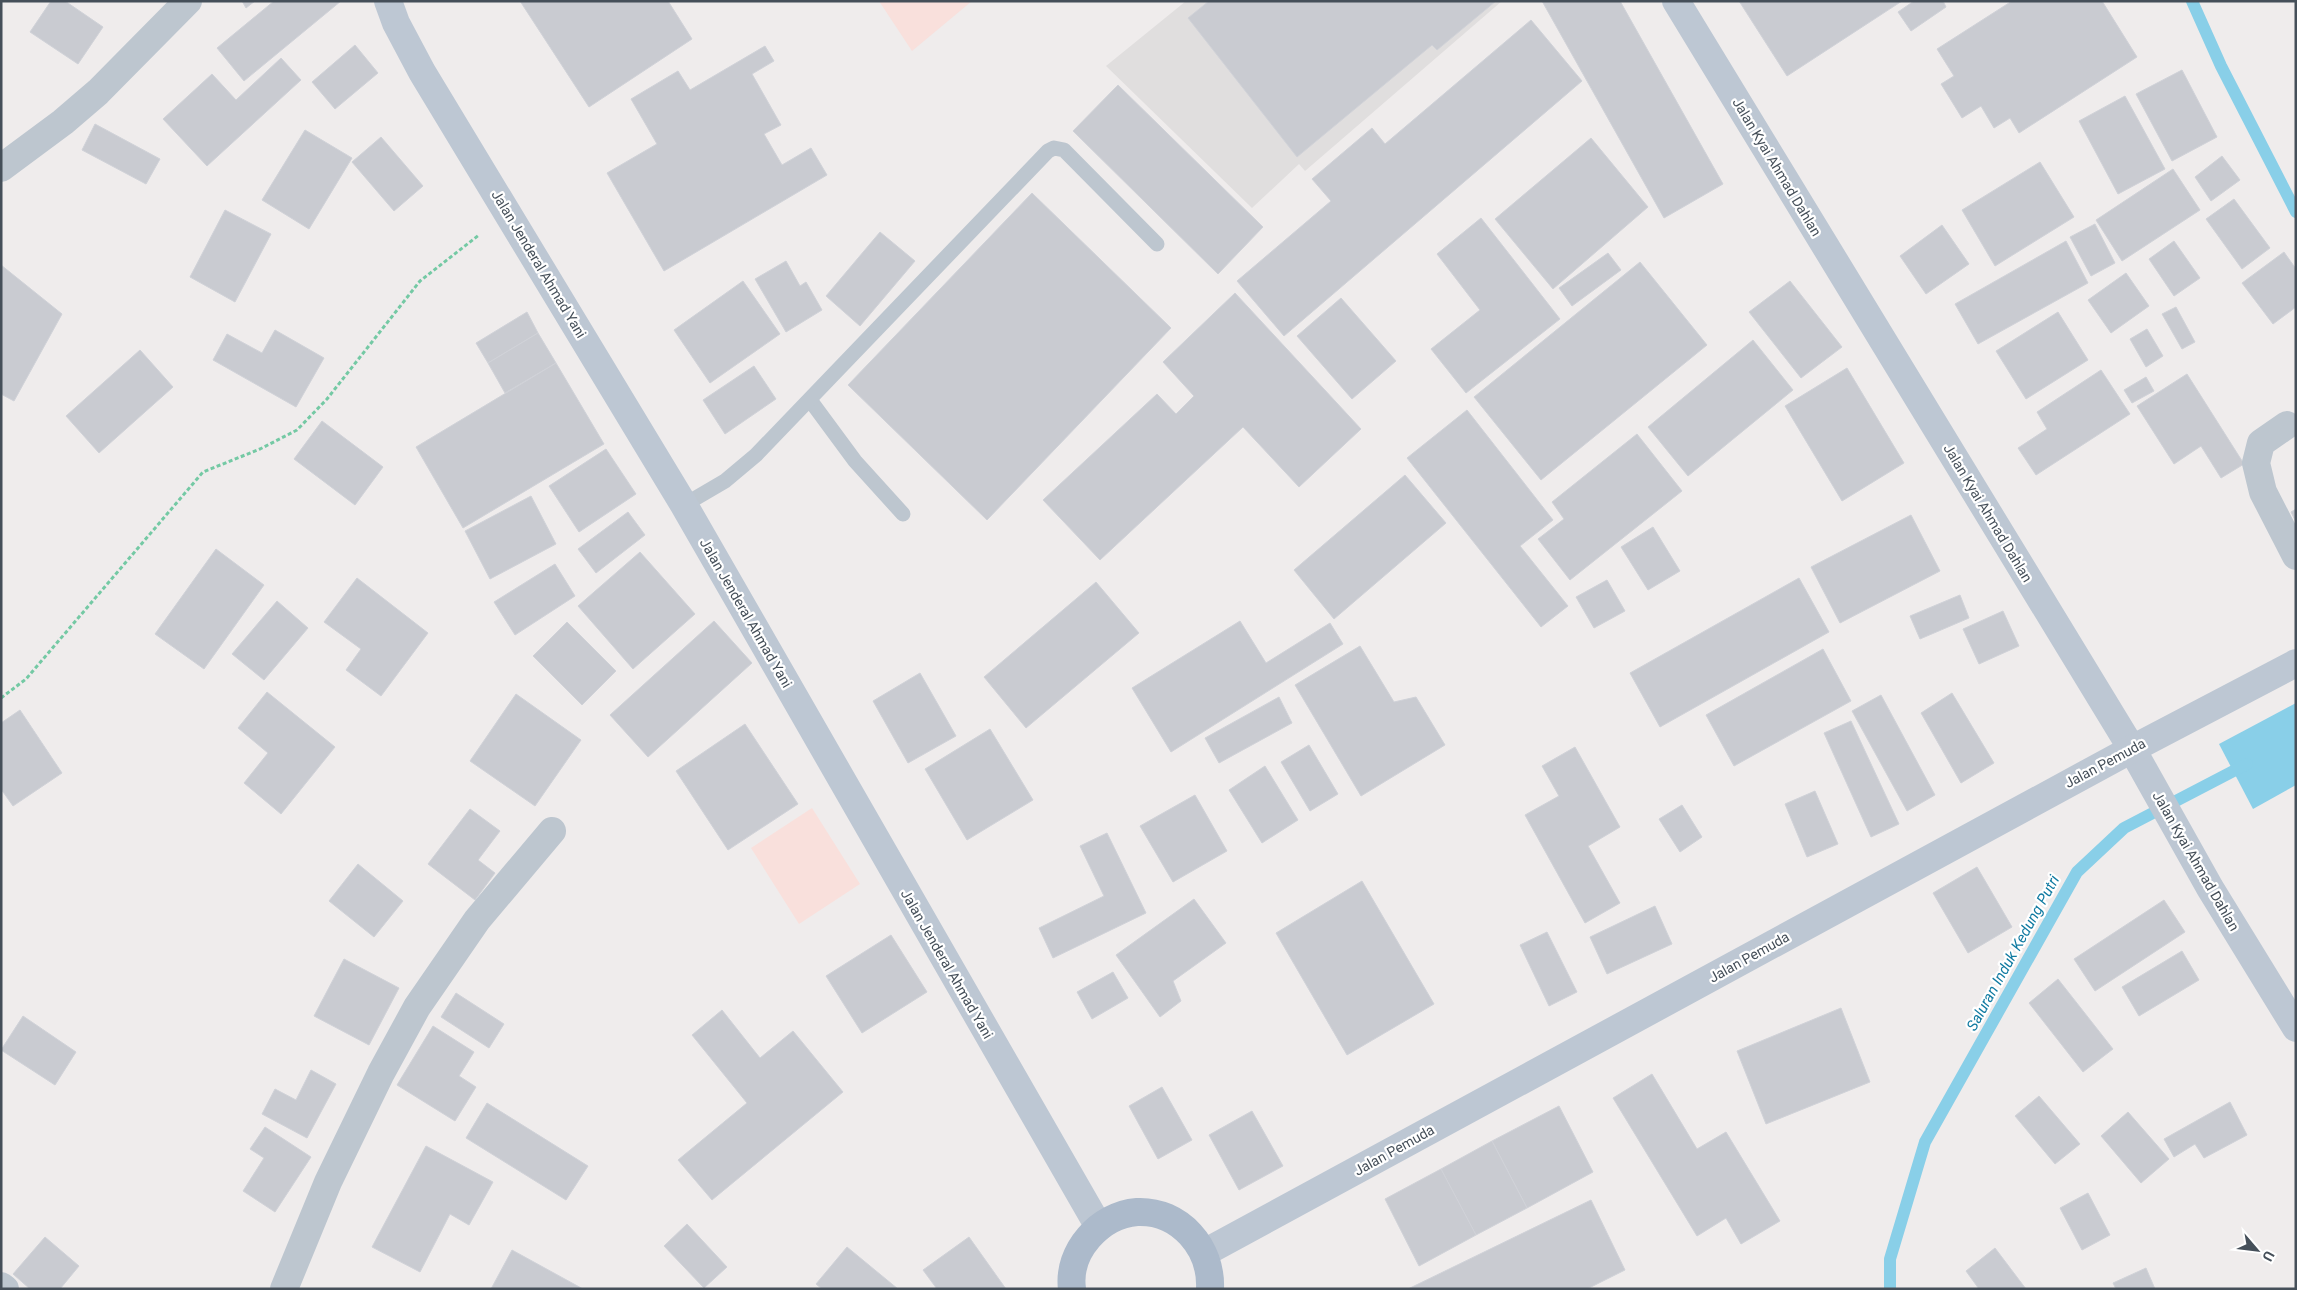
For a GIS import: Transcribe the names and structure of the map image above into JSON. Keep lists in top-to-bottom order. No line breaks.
{"streets":{"street":["Jalan Kyai Ahmad Dahlan","Jalan Jenderal Ahmad Yani","Jalan Pemuda"]},"crossings":[["Jalan Kyai Ahmad Dahlan","Jalan Pemuda"]],"water":["Saluran Induk Kedung Putri"],"north":"bottom right"}
